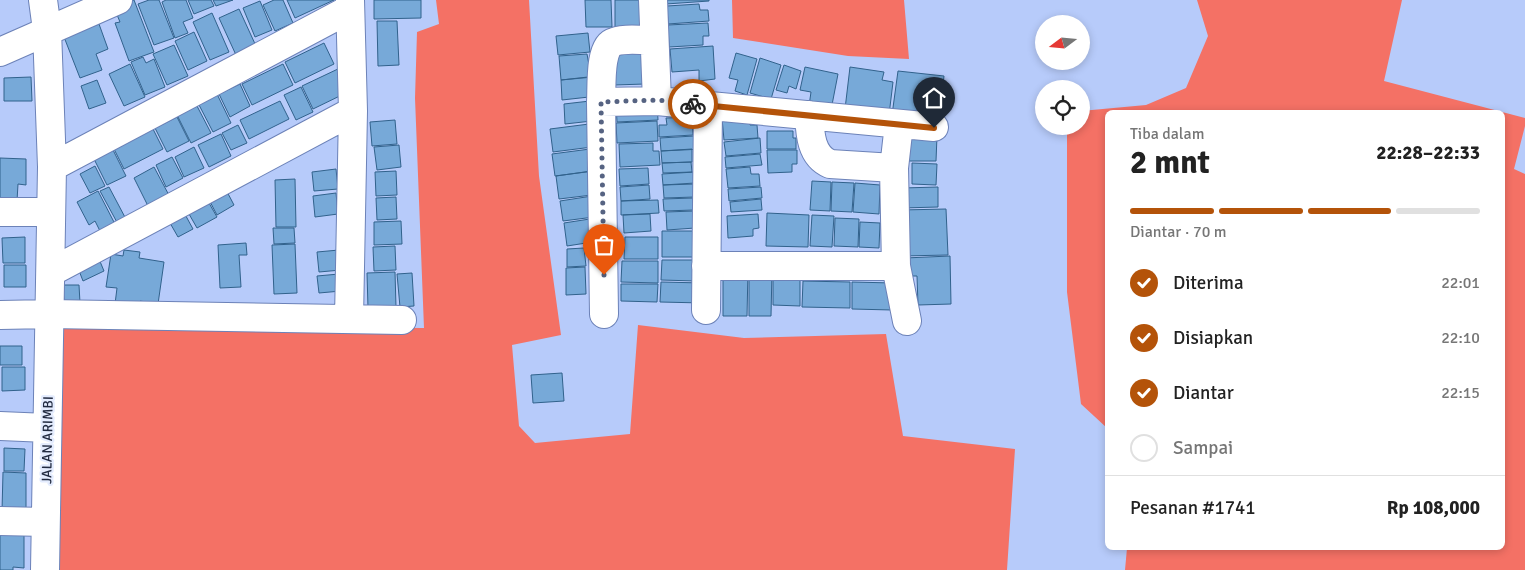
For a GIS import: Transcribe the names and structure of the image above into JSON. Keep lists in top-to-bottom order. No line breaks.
{"streets":{"street":["JALAN ARIMBI"]},"north":"left","page":{"heading":["2 mnt","Tiba dalam","22:28–22:33"],"panel":["Pesanan #1741","Rp 108,000"],"bar":"Diantar · 70 m","list":[["Diterima","22:01"],["Disiapkan","22:10"],["Diantar","22:15"],"Sampai"]}}
